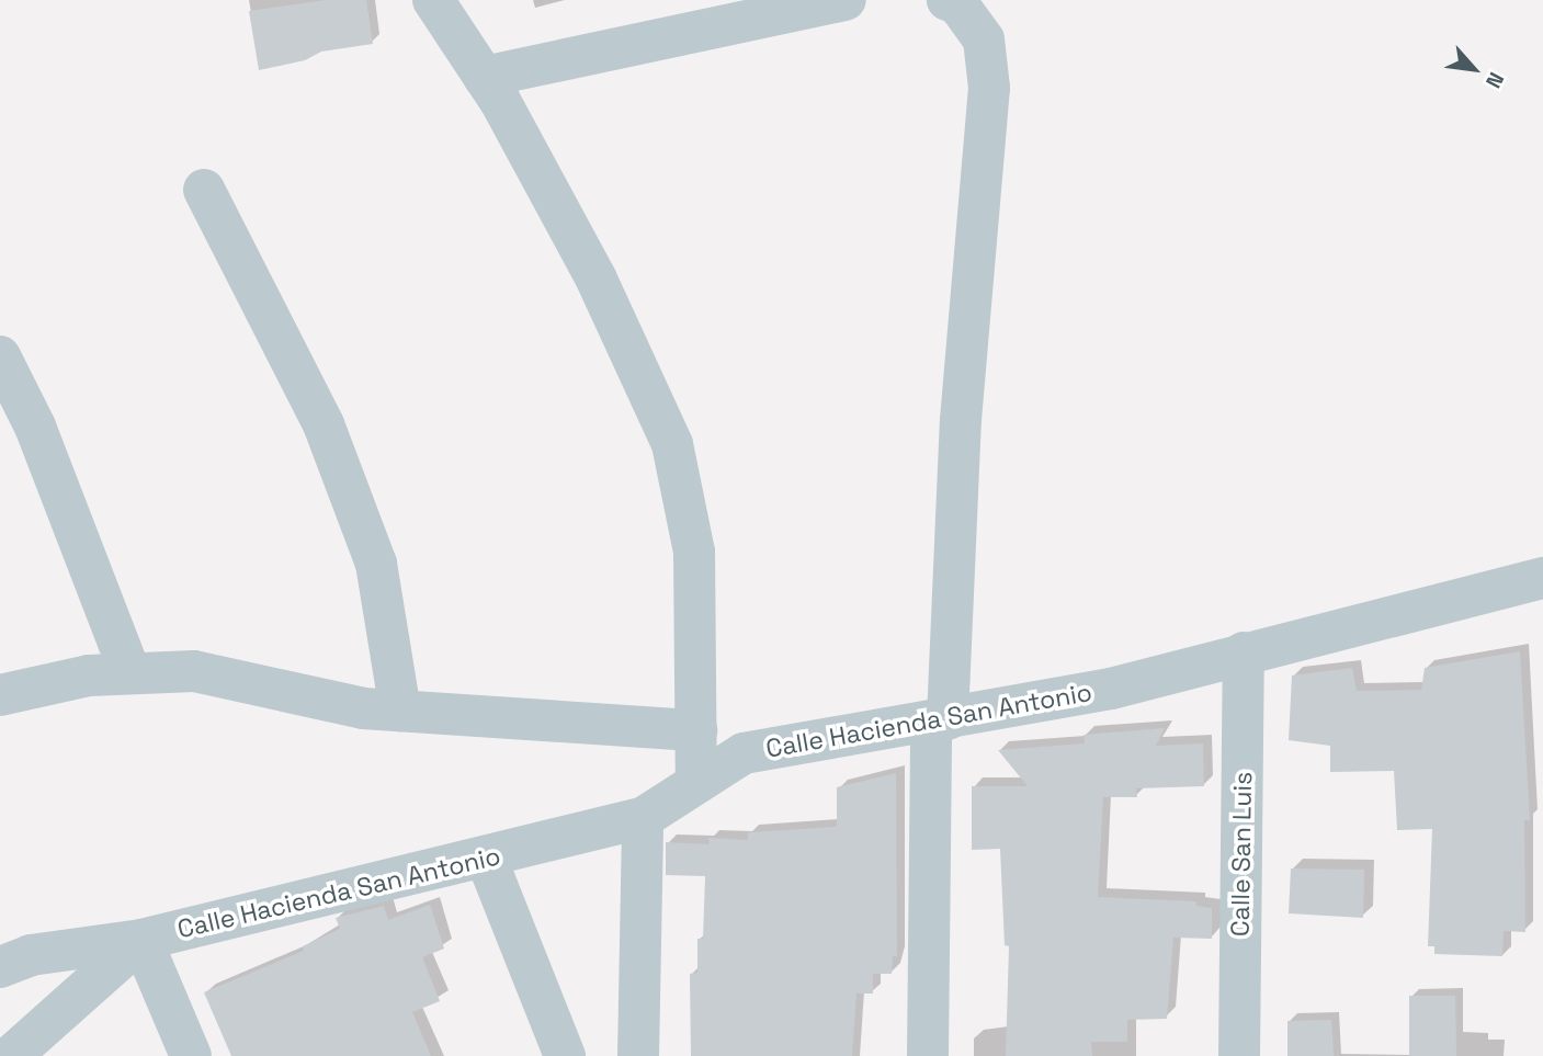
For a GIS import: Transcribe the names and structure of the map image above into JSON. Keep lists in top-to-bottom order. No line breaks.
{"streets":{"street":["Calle Hacienda San Antonio","Calle San Luis"]},"crossings":[["Calle Hacienda San Antonio","Calle San Luis"]],"north":"bottom right"}
